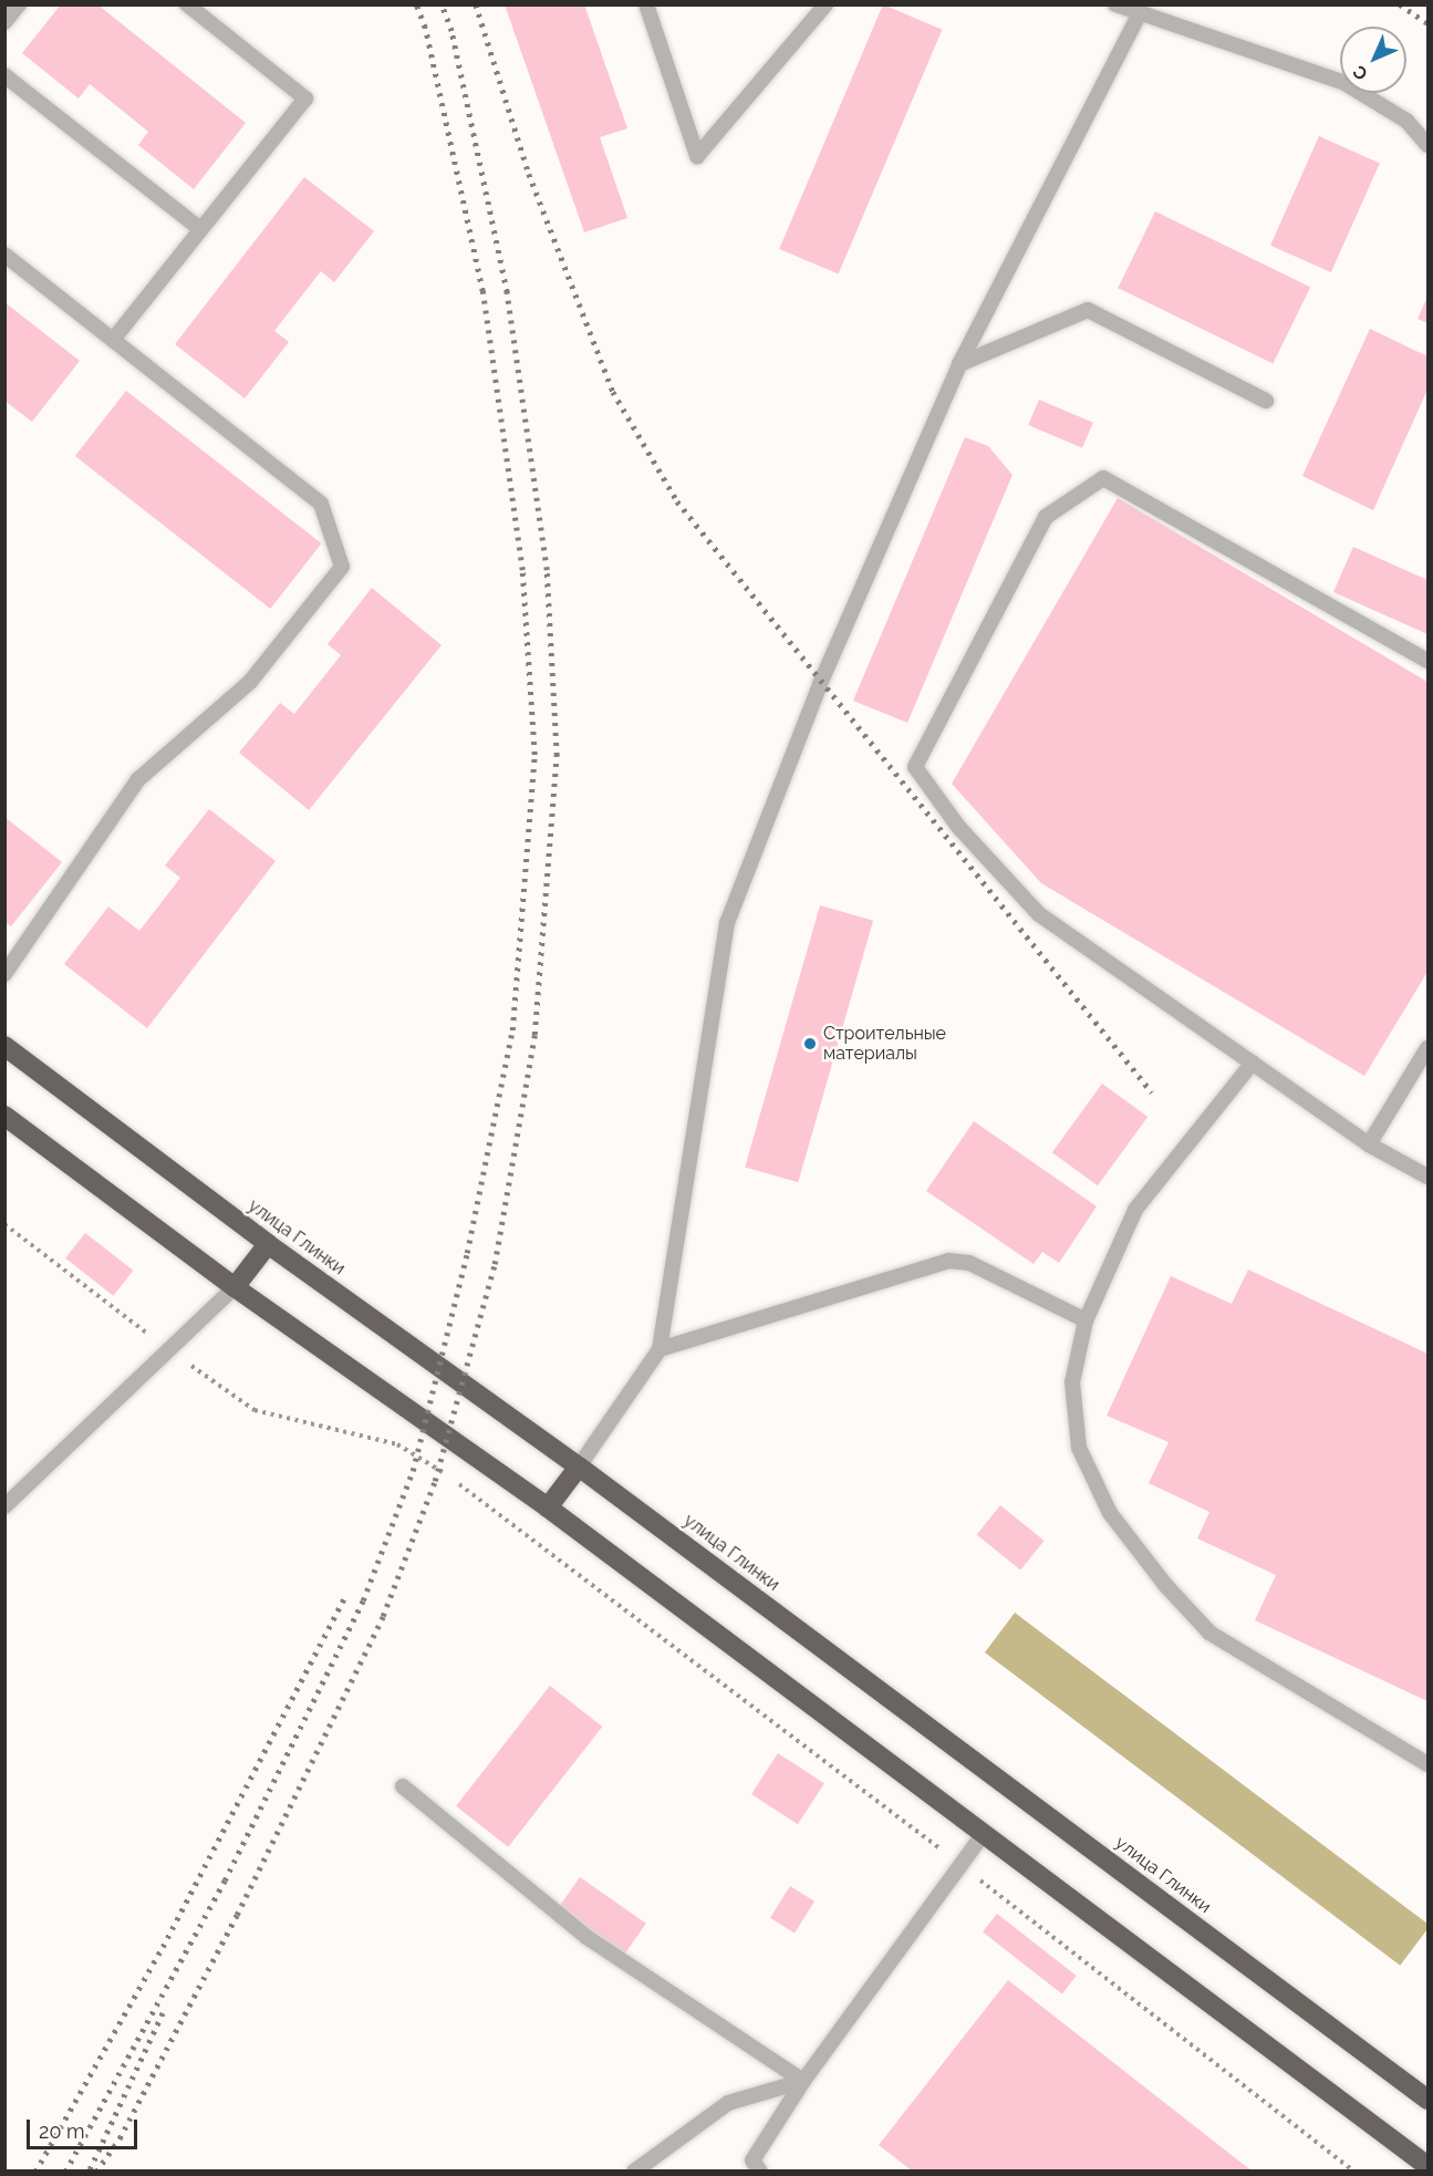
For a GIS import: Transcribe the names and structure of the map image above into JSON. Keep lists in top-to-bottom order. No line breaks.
{"streets":{"highway":["улица Глинки"]},"places":["Строительные материалы"],"scale_bar":"20 m","north":"bottom left"}
